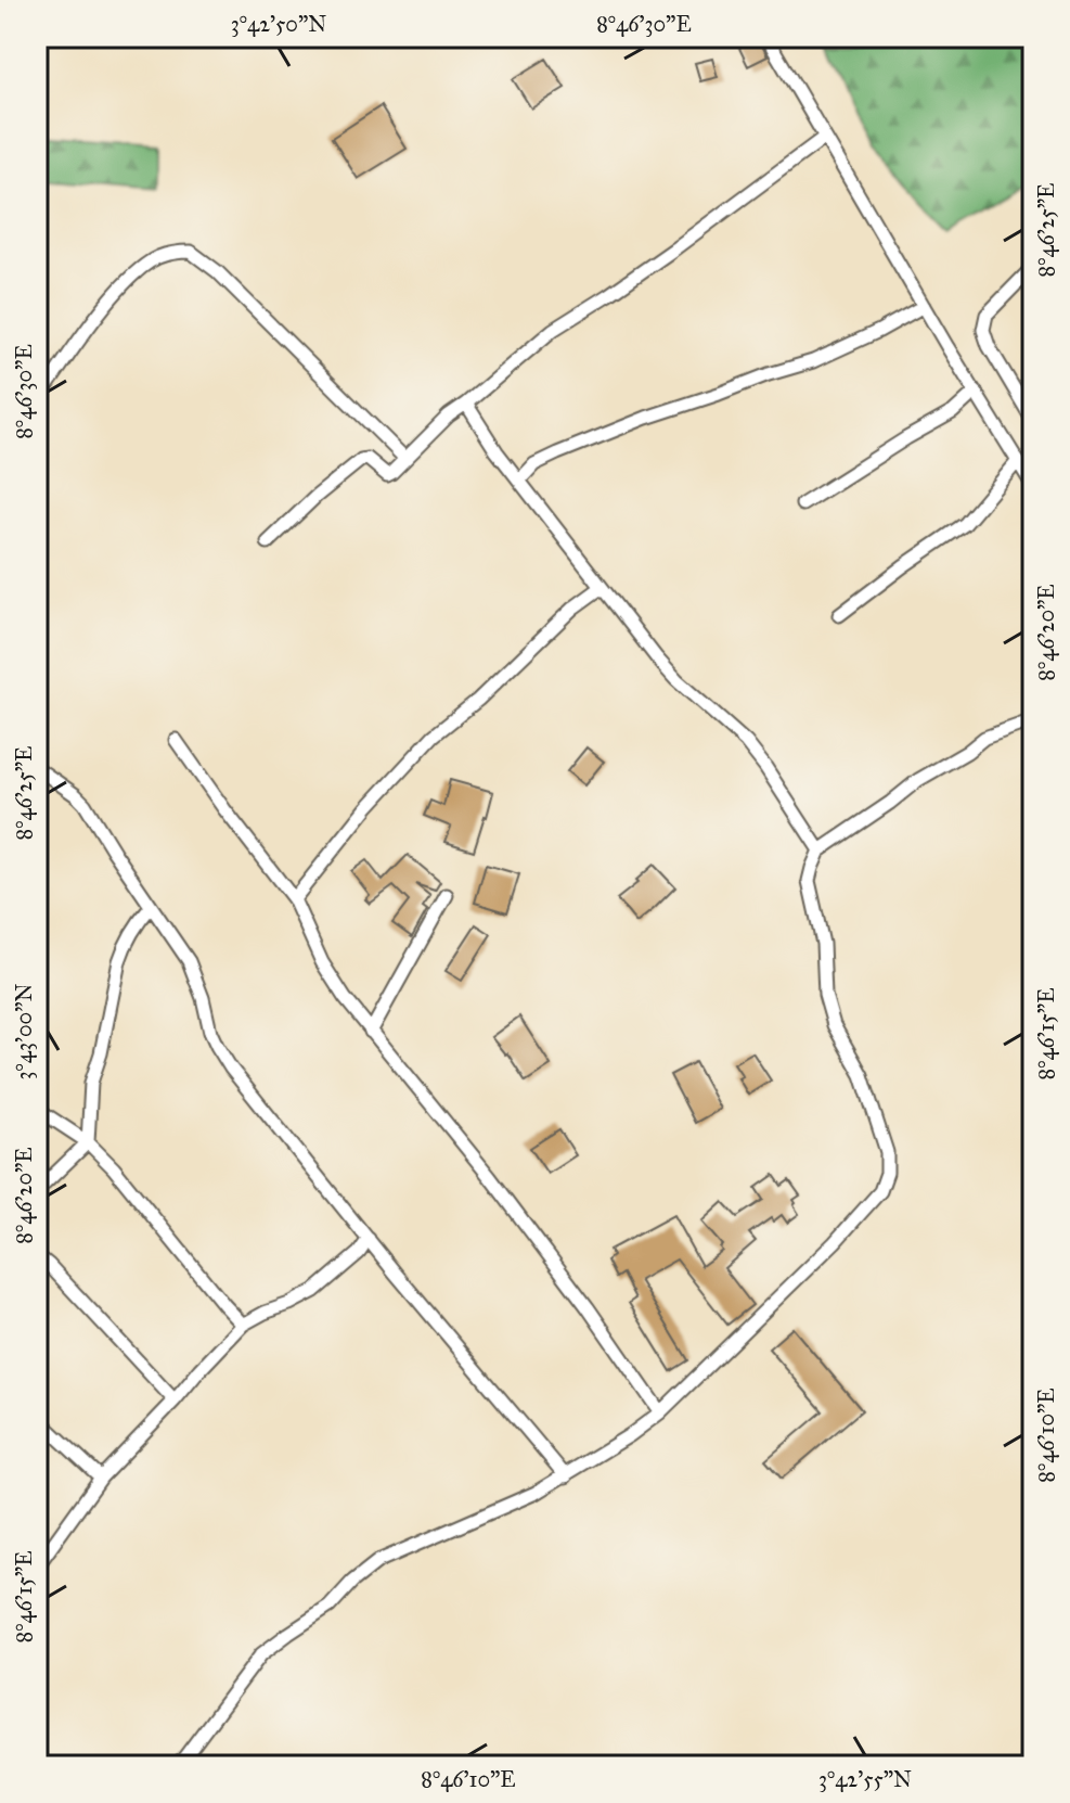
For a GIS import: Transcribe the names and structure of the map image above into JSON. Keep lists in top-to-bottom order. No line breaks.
{"coordinates":["3°42'50\"N","8°46'30\"E","8°46'25\"E","8°46'20\"E","3°43'00\"N","8°46'15\"E","8°46'10\"E","3°42'55\"N"]}
